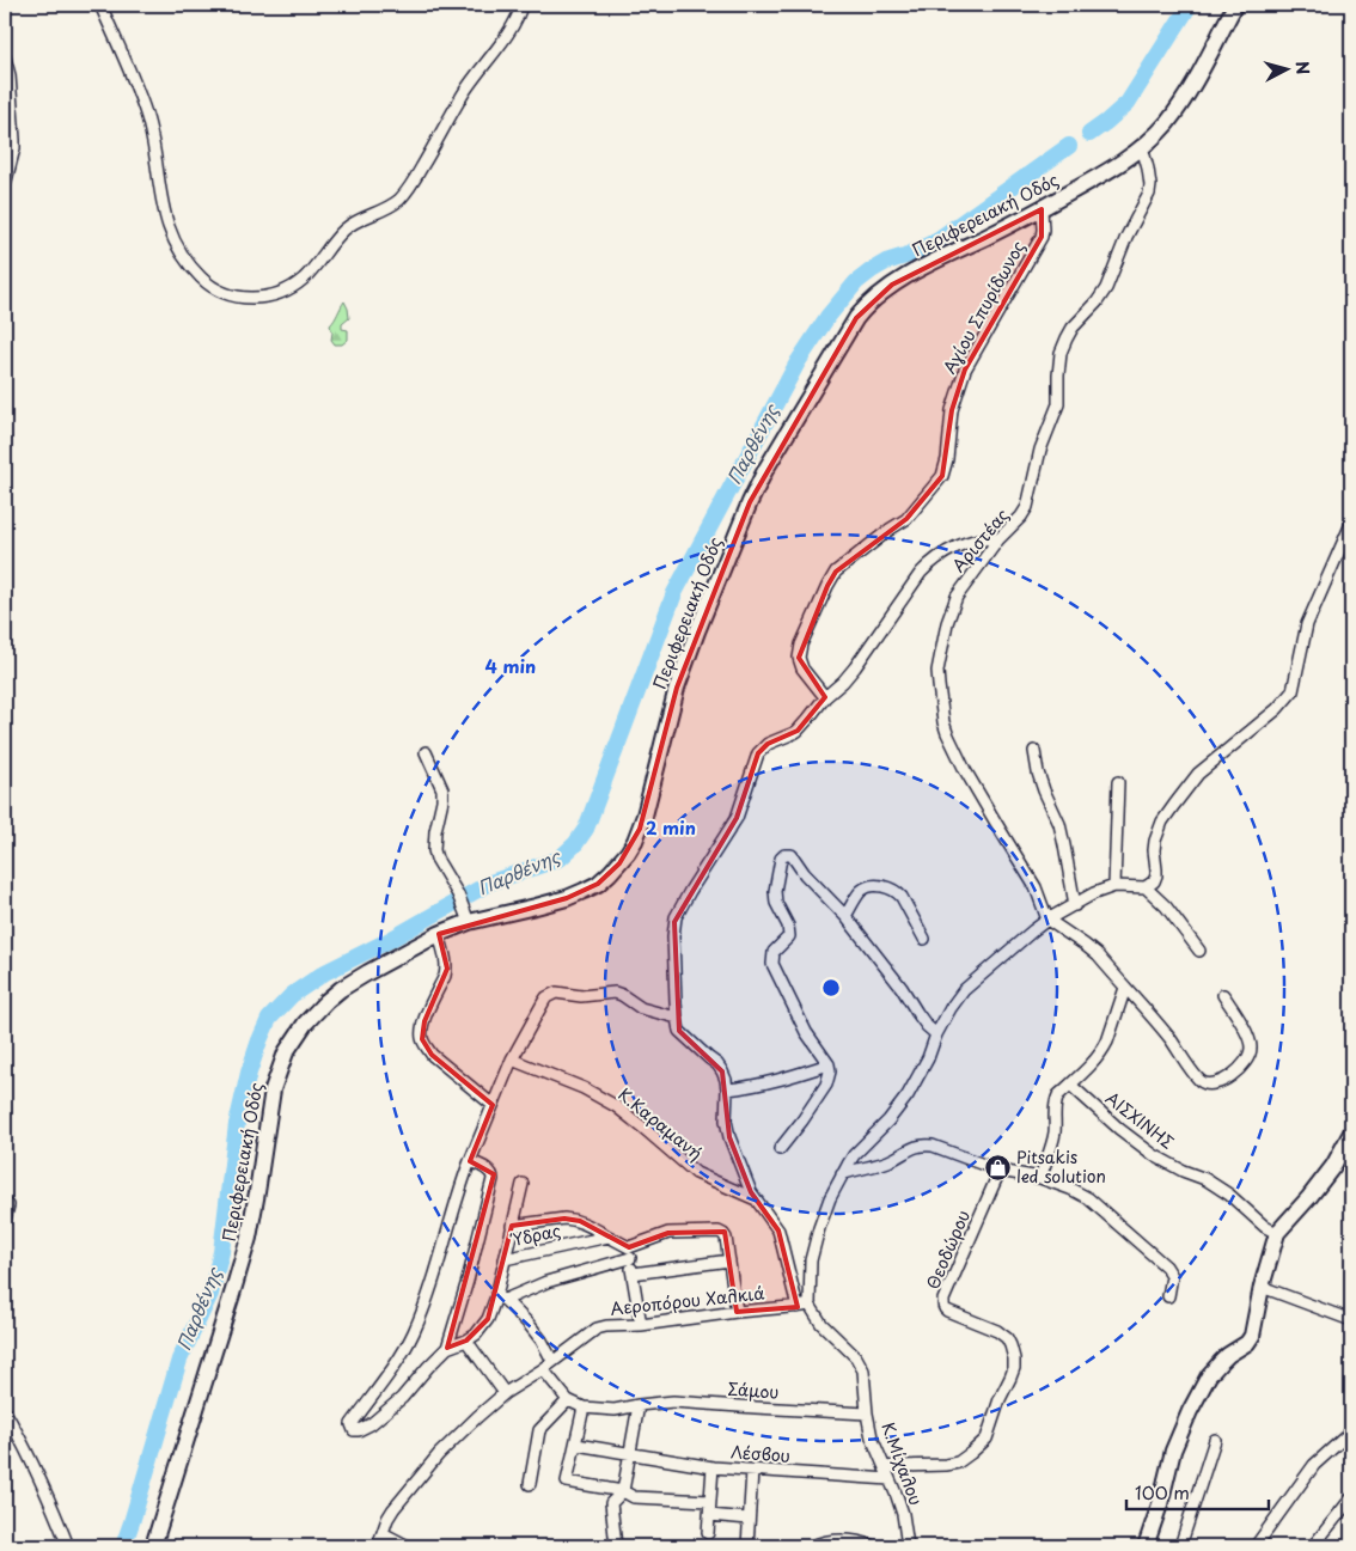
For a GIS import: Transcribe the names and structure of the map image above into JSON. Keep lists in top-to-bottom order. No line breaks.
{"streets":{"main road":["Περιφερειακή Οδός"],"street":["Αγίου Σπυρίδωνος","Αριστέας","ΑΙΣΧΙΝΗΣ","Κ.Καραμανή","Ύδρας","Θεοδώρου","Αεροπόρου Χαλκιά","Σάμου","Λέσβου","Κ.Μίχαλου"]},"crossings":[["Περιφερειακή Οδός","Αγίου Σπυρίδωνος"],["Περιφερειακή Οδός","Αριστέας"],["Θεοδώρου","Κ.Μίχαλου"],["Αεροπόρου Χαλκιά","Κ.Μίχαλου"],["Σάμου","Κ.Μίχαλου"],["Λέσβου","Κ.Μίχαλου"]],"water":["Παρθένης"],"places":{"shop":["Pitsakis led solution"]},"scale_bar":"100 m","north":"right","rings":["4 min","2 min"]}
